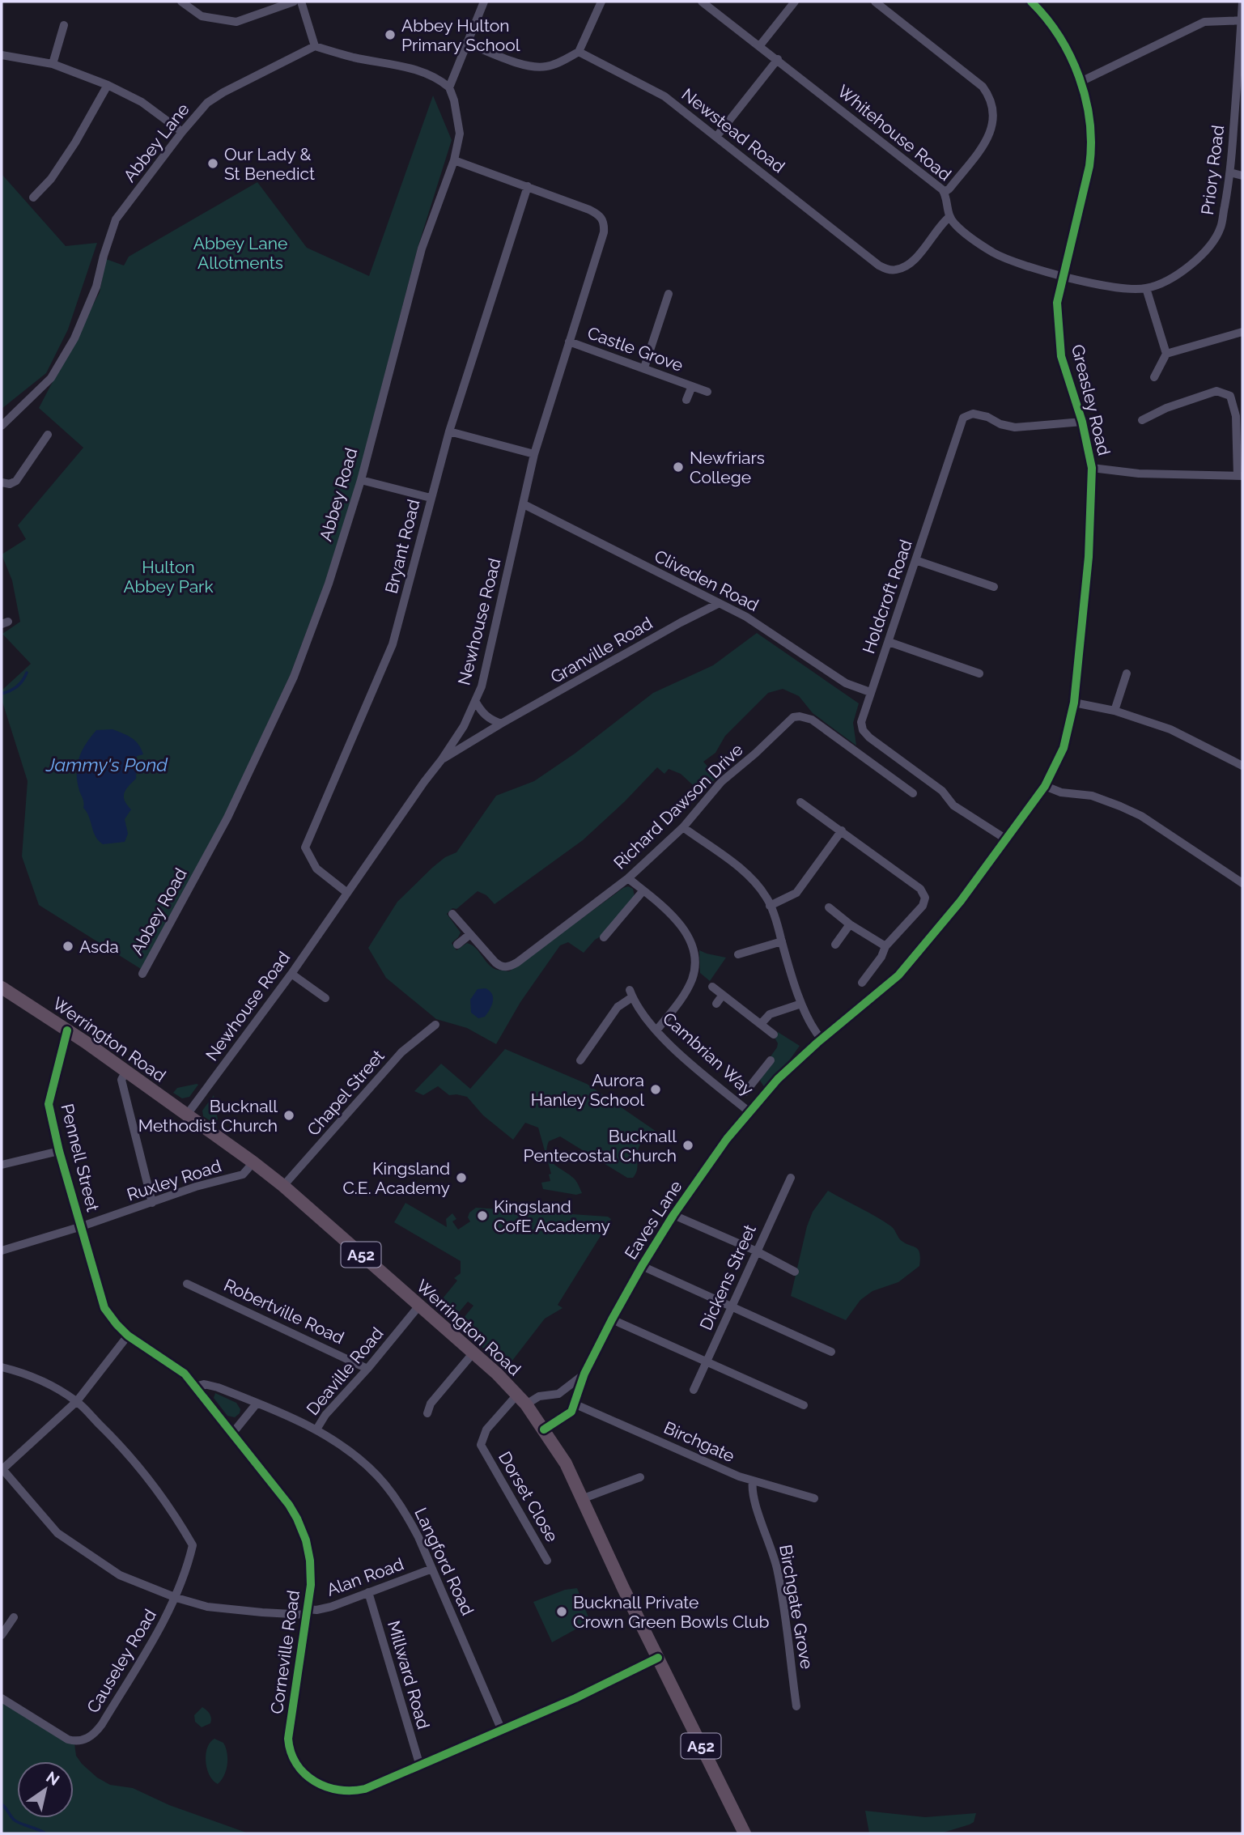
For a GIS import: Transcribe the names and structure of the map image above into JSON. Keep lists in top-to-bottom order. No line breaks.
{"streets":{"highway":["Werrington Road","A52"],"street":["Newstead Road","Whitehouse Road","Abbey Lane","Priory Road","Castle Grove","Greasley Road","Abbey Road","Bryant Road","Cliveden Road","Holdcroft Road","Newhouse Road","Granville Road","Richard Dawson Drive","Cambrian Way","Chapel Street","Pennell Street","Ruxley Road","Eaves Lane","Dickens Street","Robertville Road","Deaville Road","Birchgate","Dorset Close","Langford Road","Alan Road","Birchgate Grove","Corneville Road","Causeley Road","Millward Road"]},"crossings":[["Newstead Road","Whitehouse Road"],["Priory Road","Greasley Road"],["Castle Grove","Newhouse Road"],["Greasley Road","Holdcroft Road"],["Greasley Road","Eaves Lane"],["Abbey Road","Newhouse Road"],["Bryant Road","Newhouse Road"],["Cliveden Road","Holdcroft Road"],["Cliveden Road","Newhouse Road"],["Cliveden Road","Granville Road"],["Holdcroft Road","Eaves Lane"],["Newhouse Road","Granville Road"],["Newhouse Road","Werrington Road"],["Werrington Road","Chapel Street"],["Werrington Road","Pennell Street"],["Werrington Road","Ruxley Road"],["Werrington Road","Eaves Lane"],["Werrington Road","Deaville Road"],["Werrington Road","Dorset Close"],["Werrington Road","Corneville Road"],["Cambrian Way","Eaves Lane"],["Pennell Street","Ruxley Road"],["Pennell Street","Corneville Road"],["Ruxley Road","Corneville Road"],["Eaves Lane","Birchgate"],["Eaves Lane","Dorset Close"],["Robertville Road","Deaville Road"],["Deaville Road","Langford Road"],["Birchgate","Birchgate Grove"],["Langford Road","Alan Road"],["Langford Road","Corneville Road"],["Alan Road","Corneville Road"],["Alan Road","Causeley Road"],["Alan Road","Millward Road"],["Corneville Road","Millward Road"]],"water":["Jammy's Pond"],"parks":["Abbey Lane Allotments","Hulton Abbey Park"],"places":["Abbey Hulton Primary School","Our Lady & St Benedict","Newfriars College","Asda","Aurora Hanley School","Bucknall Methodist Church","Bucknall Pentecostal Church","Kingsland C.E. Academy","Kingsland CofE Academy","Bucknall Private Crown Green Bowls Club"],"north":"top right"}
